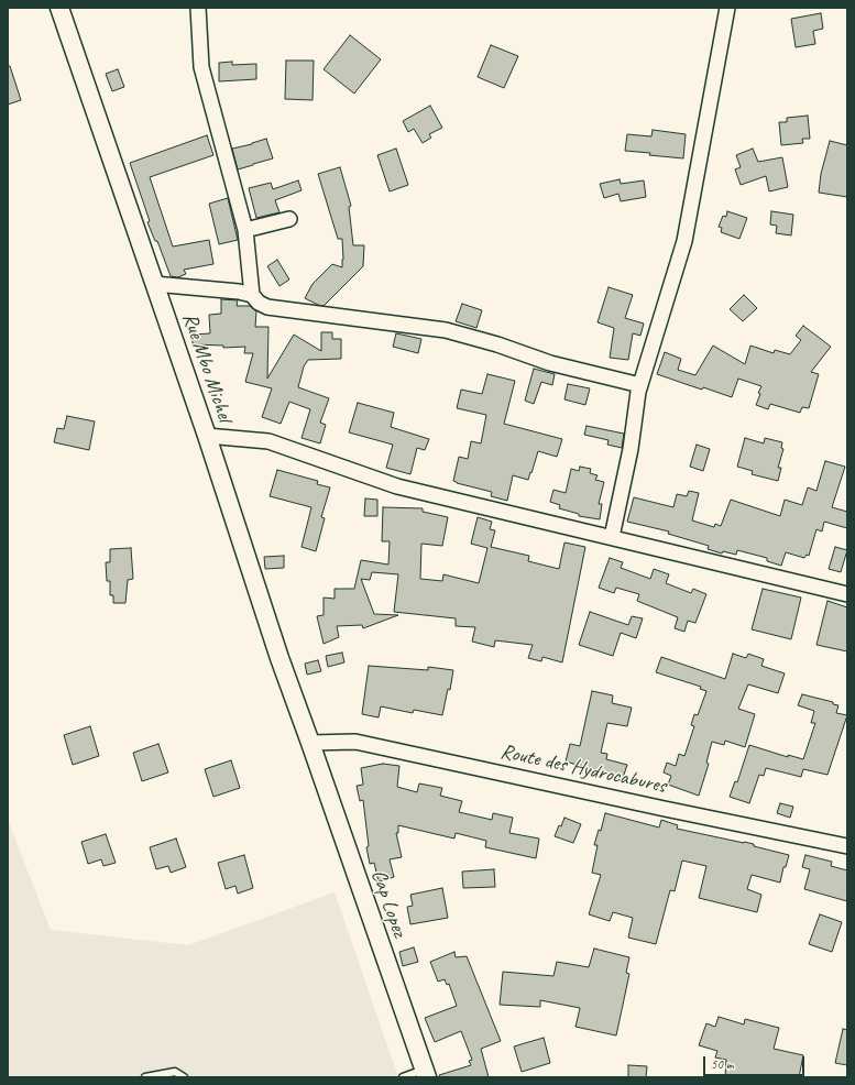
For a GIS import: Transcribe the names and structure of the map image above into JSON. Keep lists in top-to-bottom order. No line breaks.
{"streets":{"street":["Rue Mbo Michel","Route des Hydrocabures","Cap Lopez"]},"crossings":[["Rue Mbo Michel","Route des Hydrocabures"],["Rue Mbo Michel","Cap Lopez"],["Route des Hydrocabures","Cap Lopez"]],"scale_bar":"50 m"}
